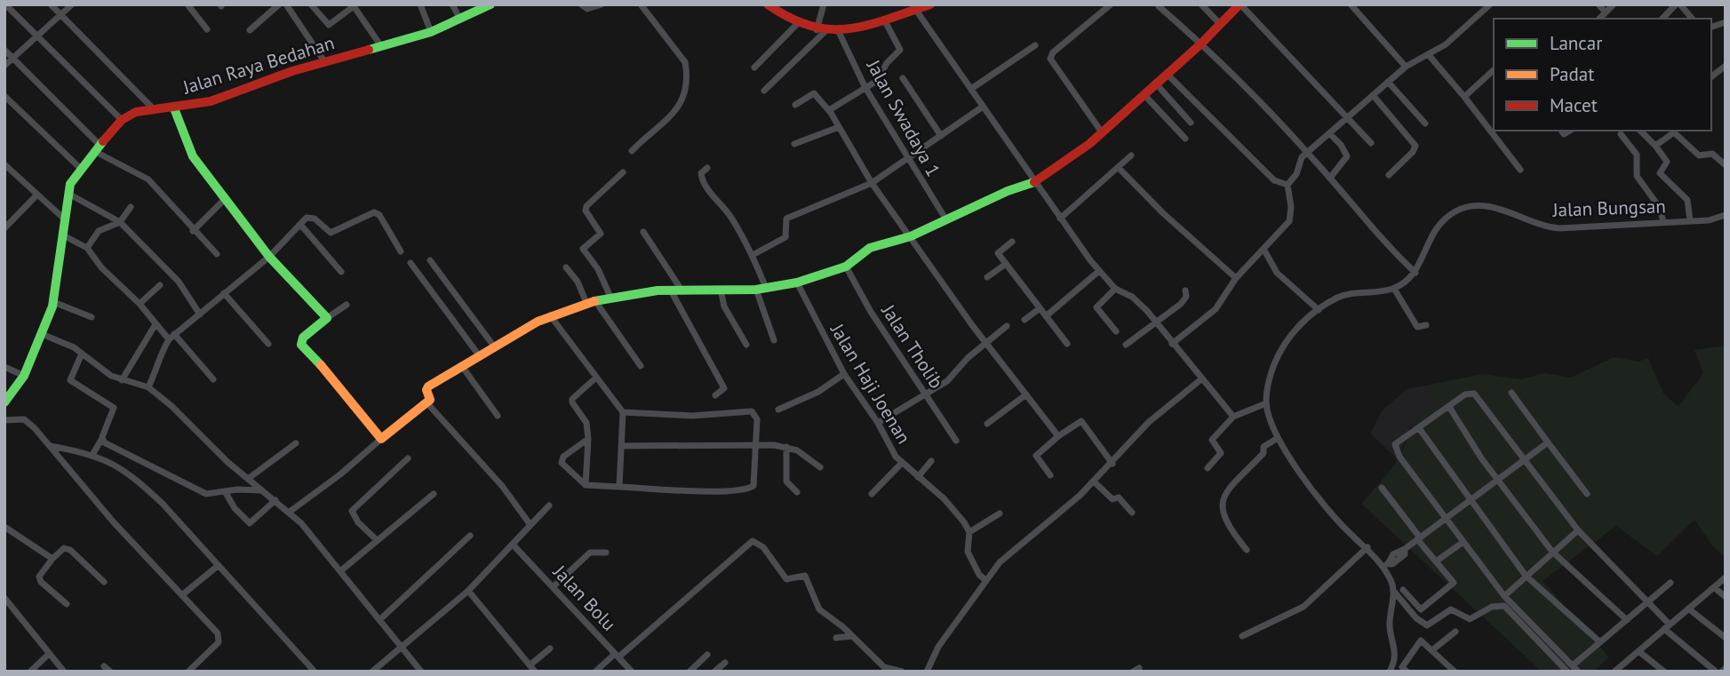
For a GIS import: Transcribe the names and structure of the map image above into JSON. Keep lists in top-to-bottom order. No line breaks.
{"streets":{"street":["Jalan Raya Bedahan","Jalan Swadaya 1","Jalan Bungsan","Jalan Tholib","Jalan Haji Joenan","Jalan Bolu"]},"legend":["Lancar","Padat","Macet"]}
